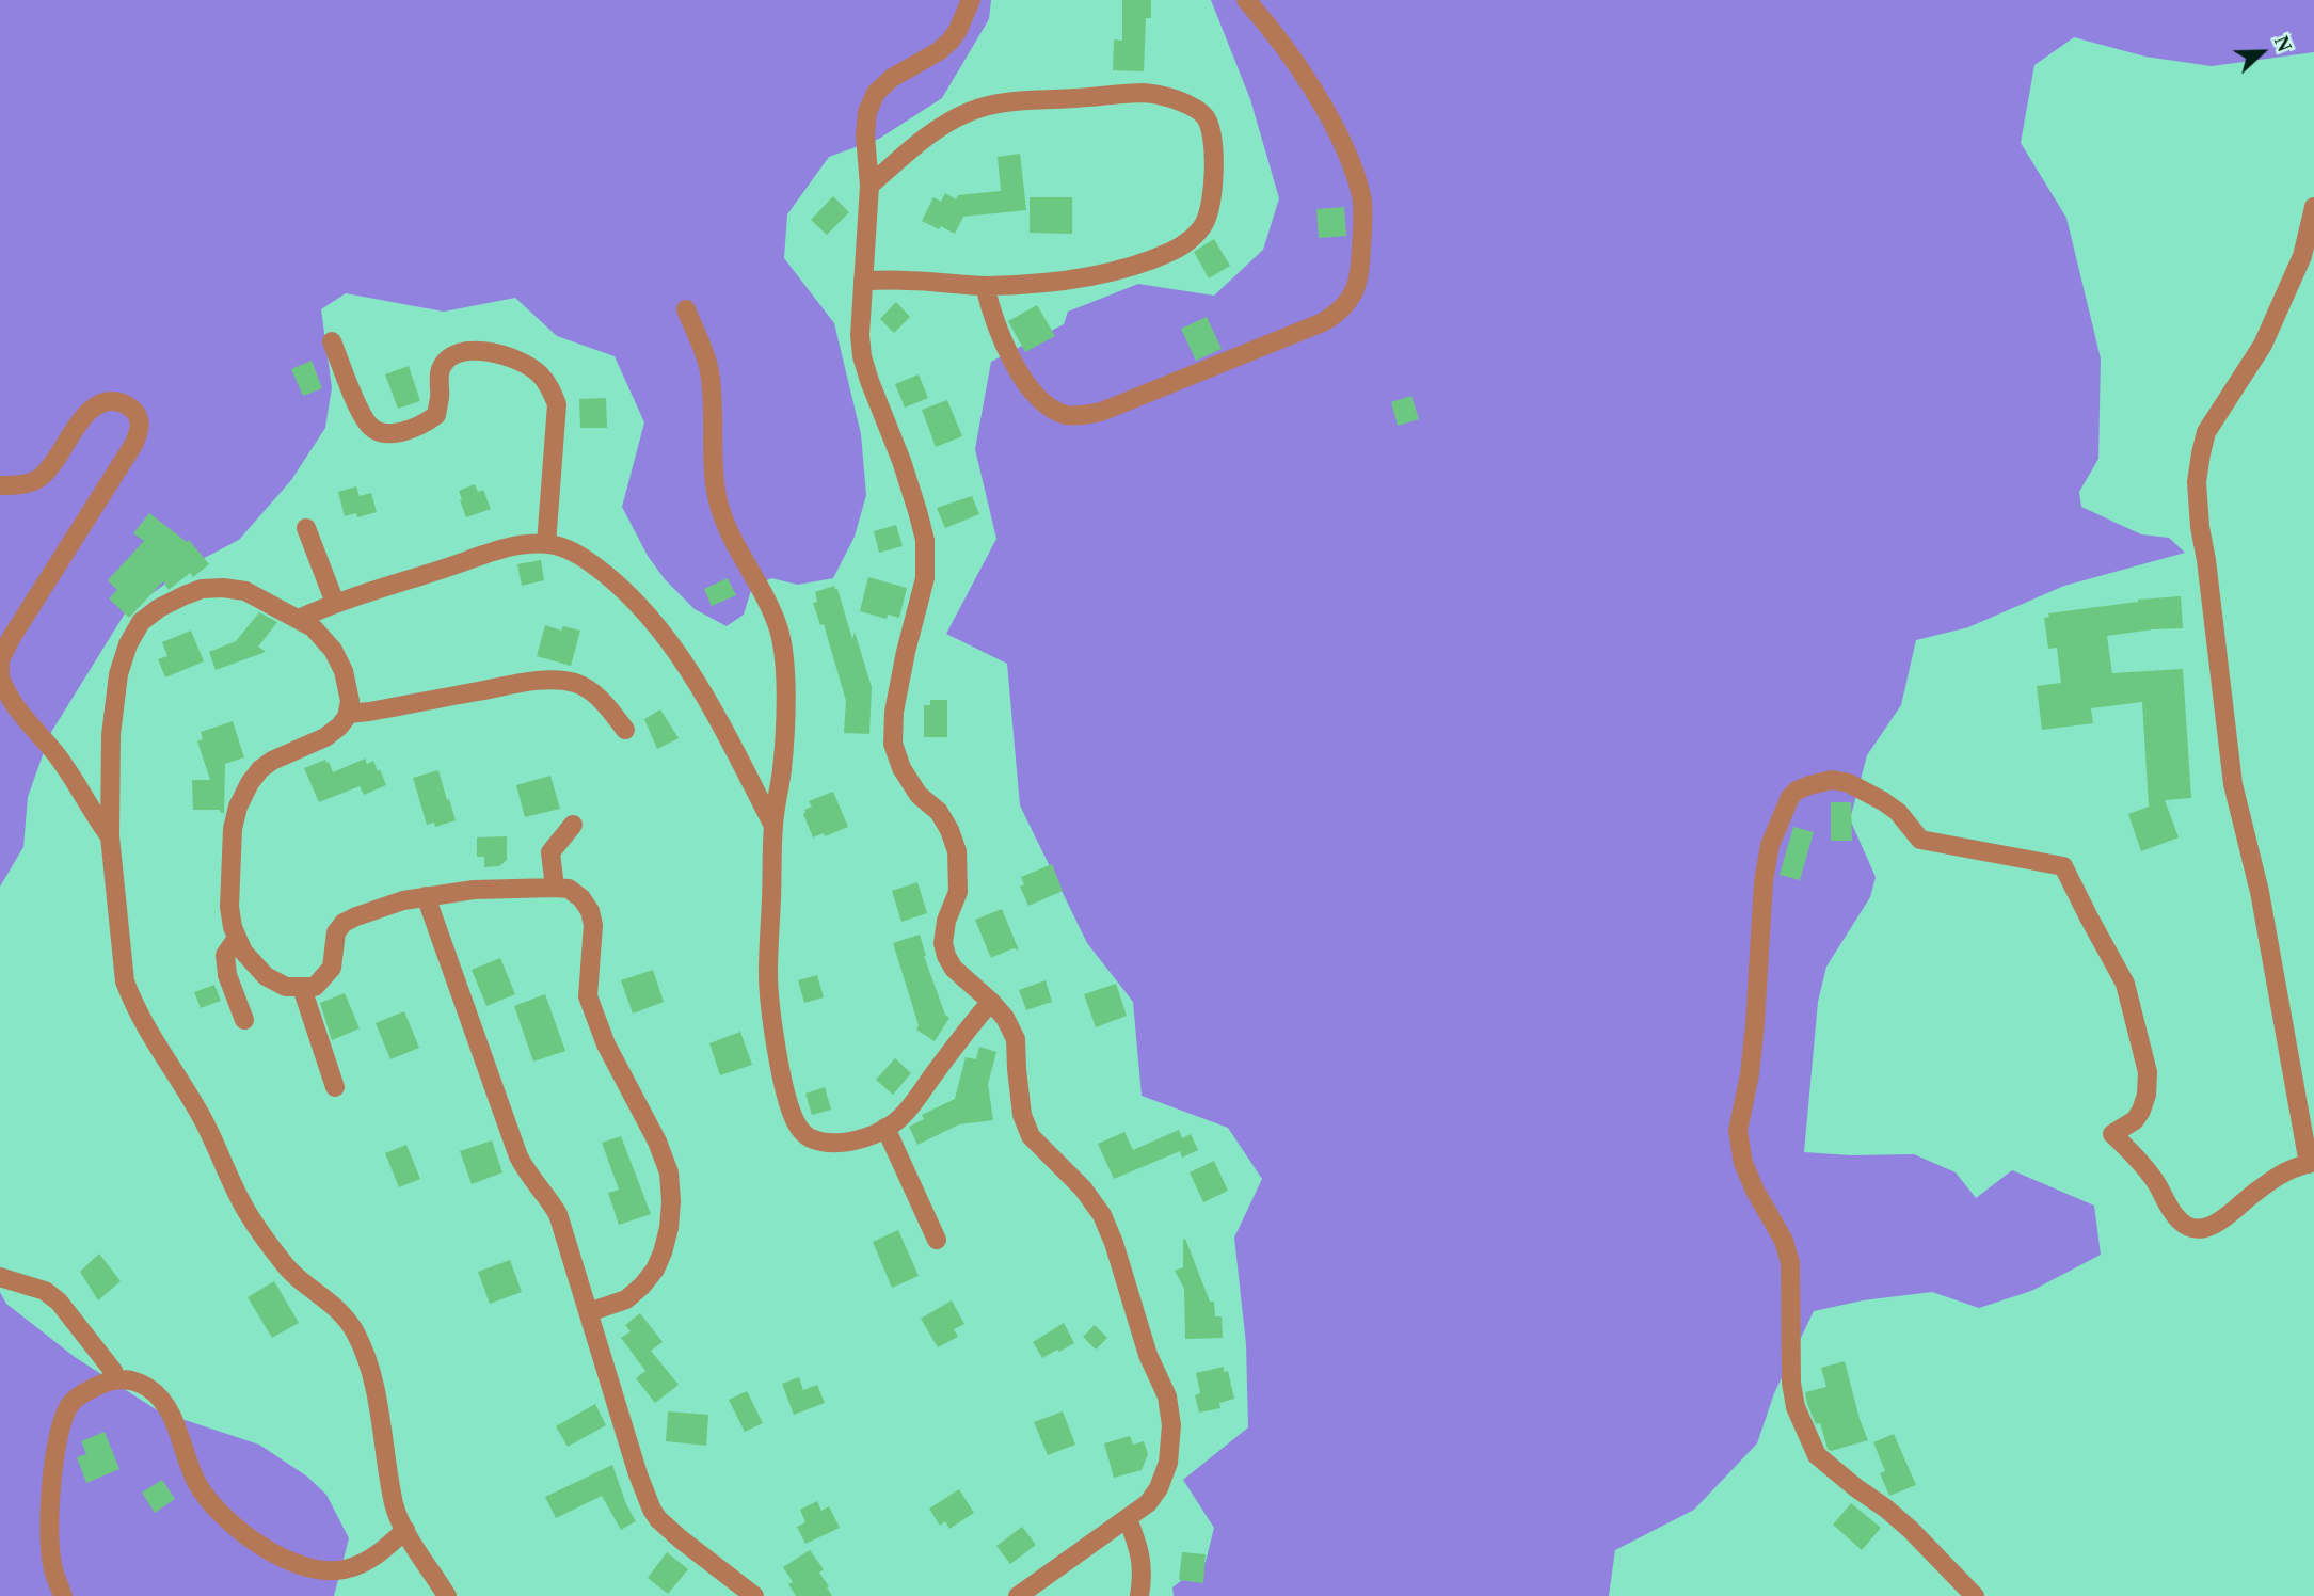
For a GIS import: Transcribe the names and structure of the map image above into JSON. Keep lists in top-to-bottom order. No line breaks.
{"north":"right"}
